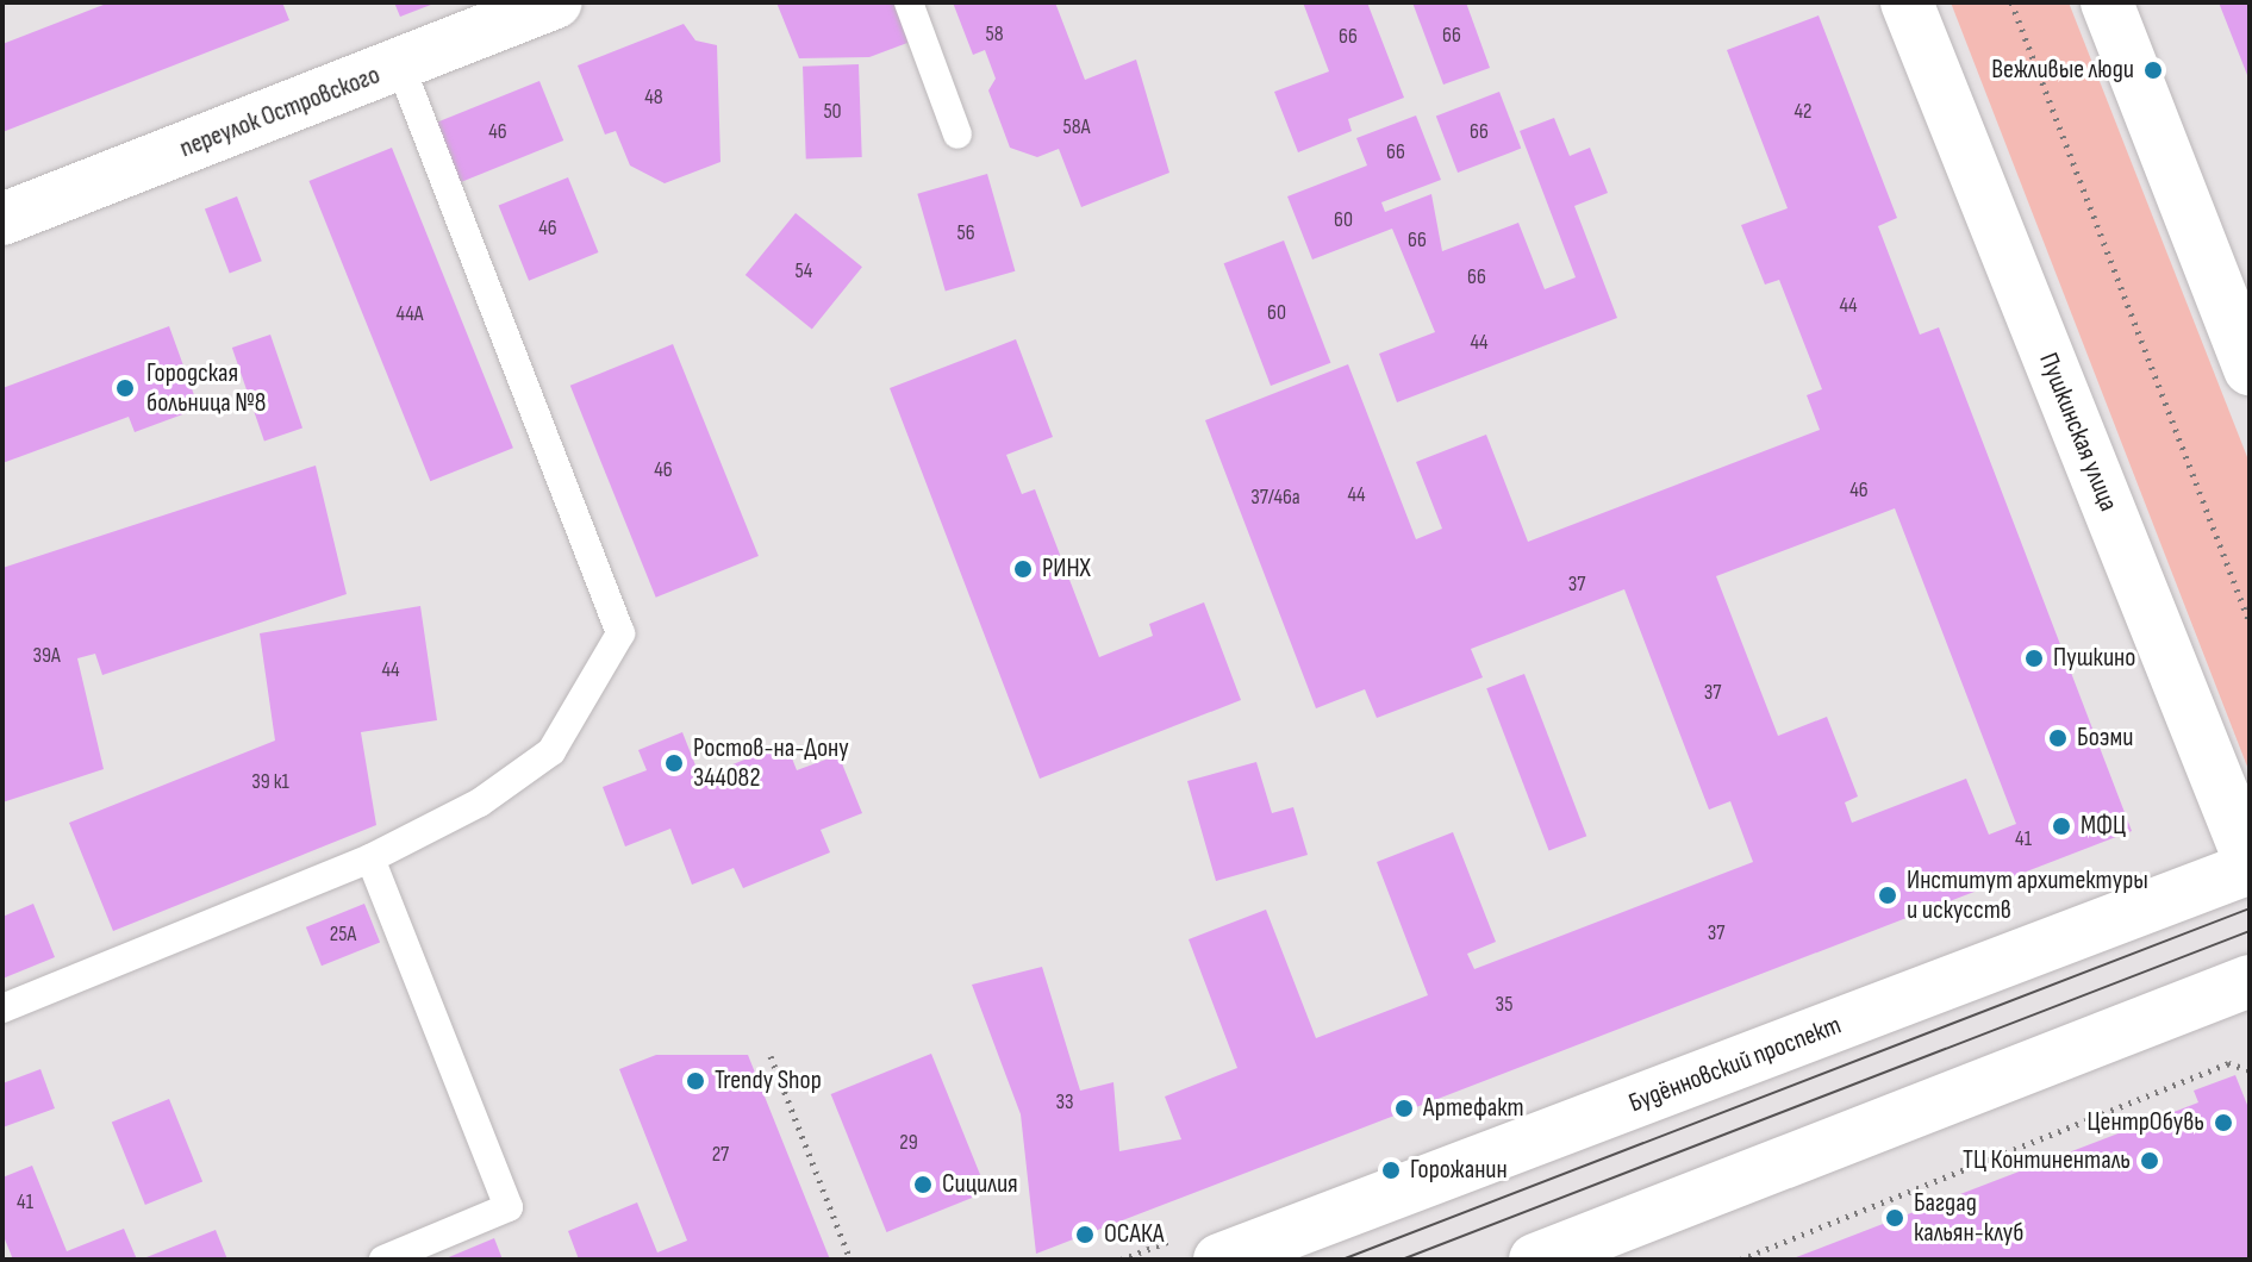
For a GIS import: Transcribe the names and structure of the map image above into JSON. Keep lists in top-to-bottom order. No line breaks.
{"streets":{"street":["переулок Островского","Пушкинская улица","Будённовский проспект"]},"crossings":[["Пушкинская улица","Будённовский проспект"]],"places":["Вежливые люди","Городская больница №8","РИНХ","Пушкино","Боэми","Ростов-на-Дону 344082","МФЦ","Институт архитектуры и искусств","Trendy Shop","Артефакт","ЦентрОбувь","ТЦ Континенталь","Горожанин","Сицилия","Багдад кальян-клуб","ОСАКА"],"house_numbers":["58","66","66","48","50","42","58А","46","66","66","60","46","56","66","54","66","44","60","44А","44","46","46","44","37/46а","37","39А","44","37","39 к1","41","37","25А","35","33","29","27","41"]}
